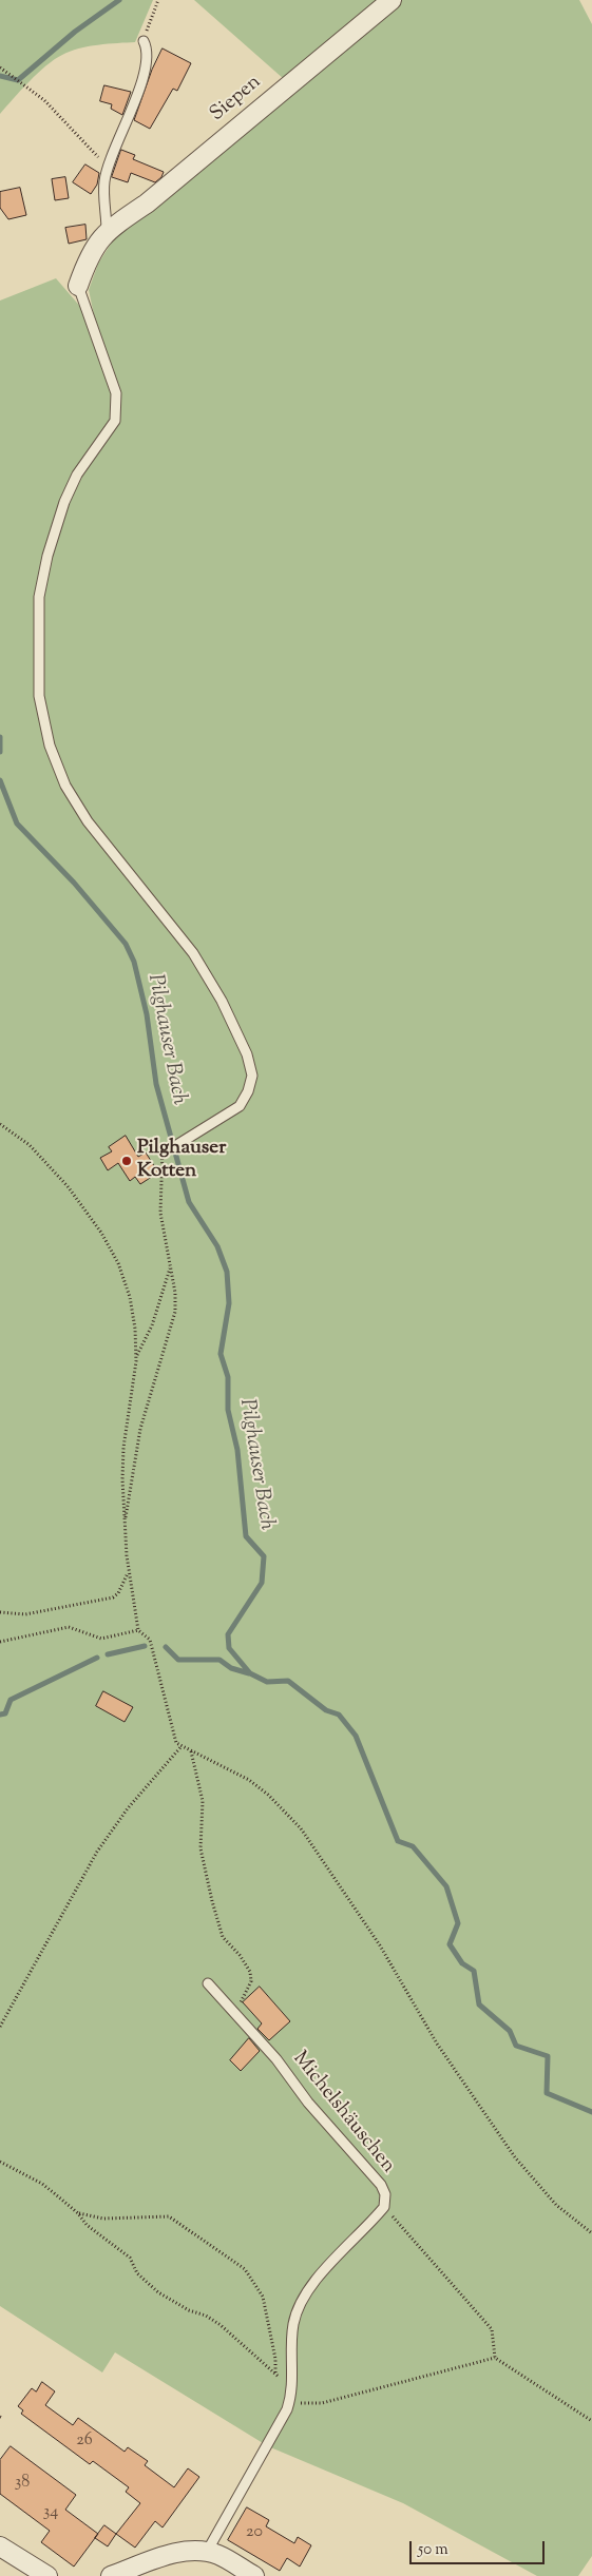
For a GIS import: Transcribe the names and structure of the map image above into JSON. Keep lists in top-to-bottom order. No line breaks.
{"streets":{"street":["Siepen"],"lane":["Michelshäuschen"]},"water":["Pilghauser Bach"],"places":["Pilghauser Kotten"],"house_numbers":["26","38","34","20"],"scale_bar":"50 m"}
